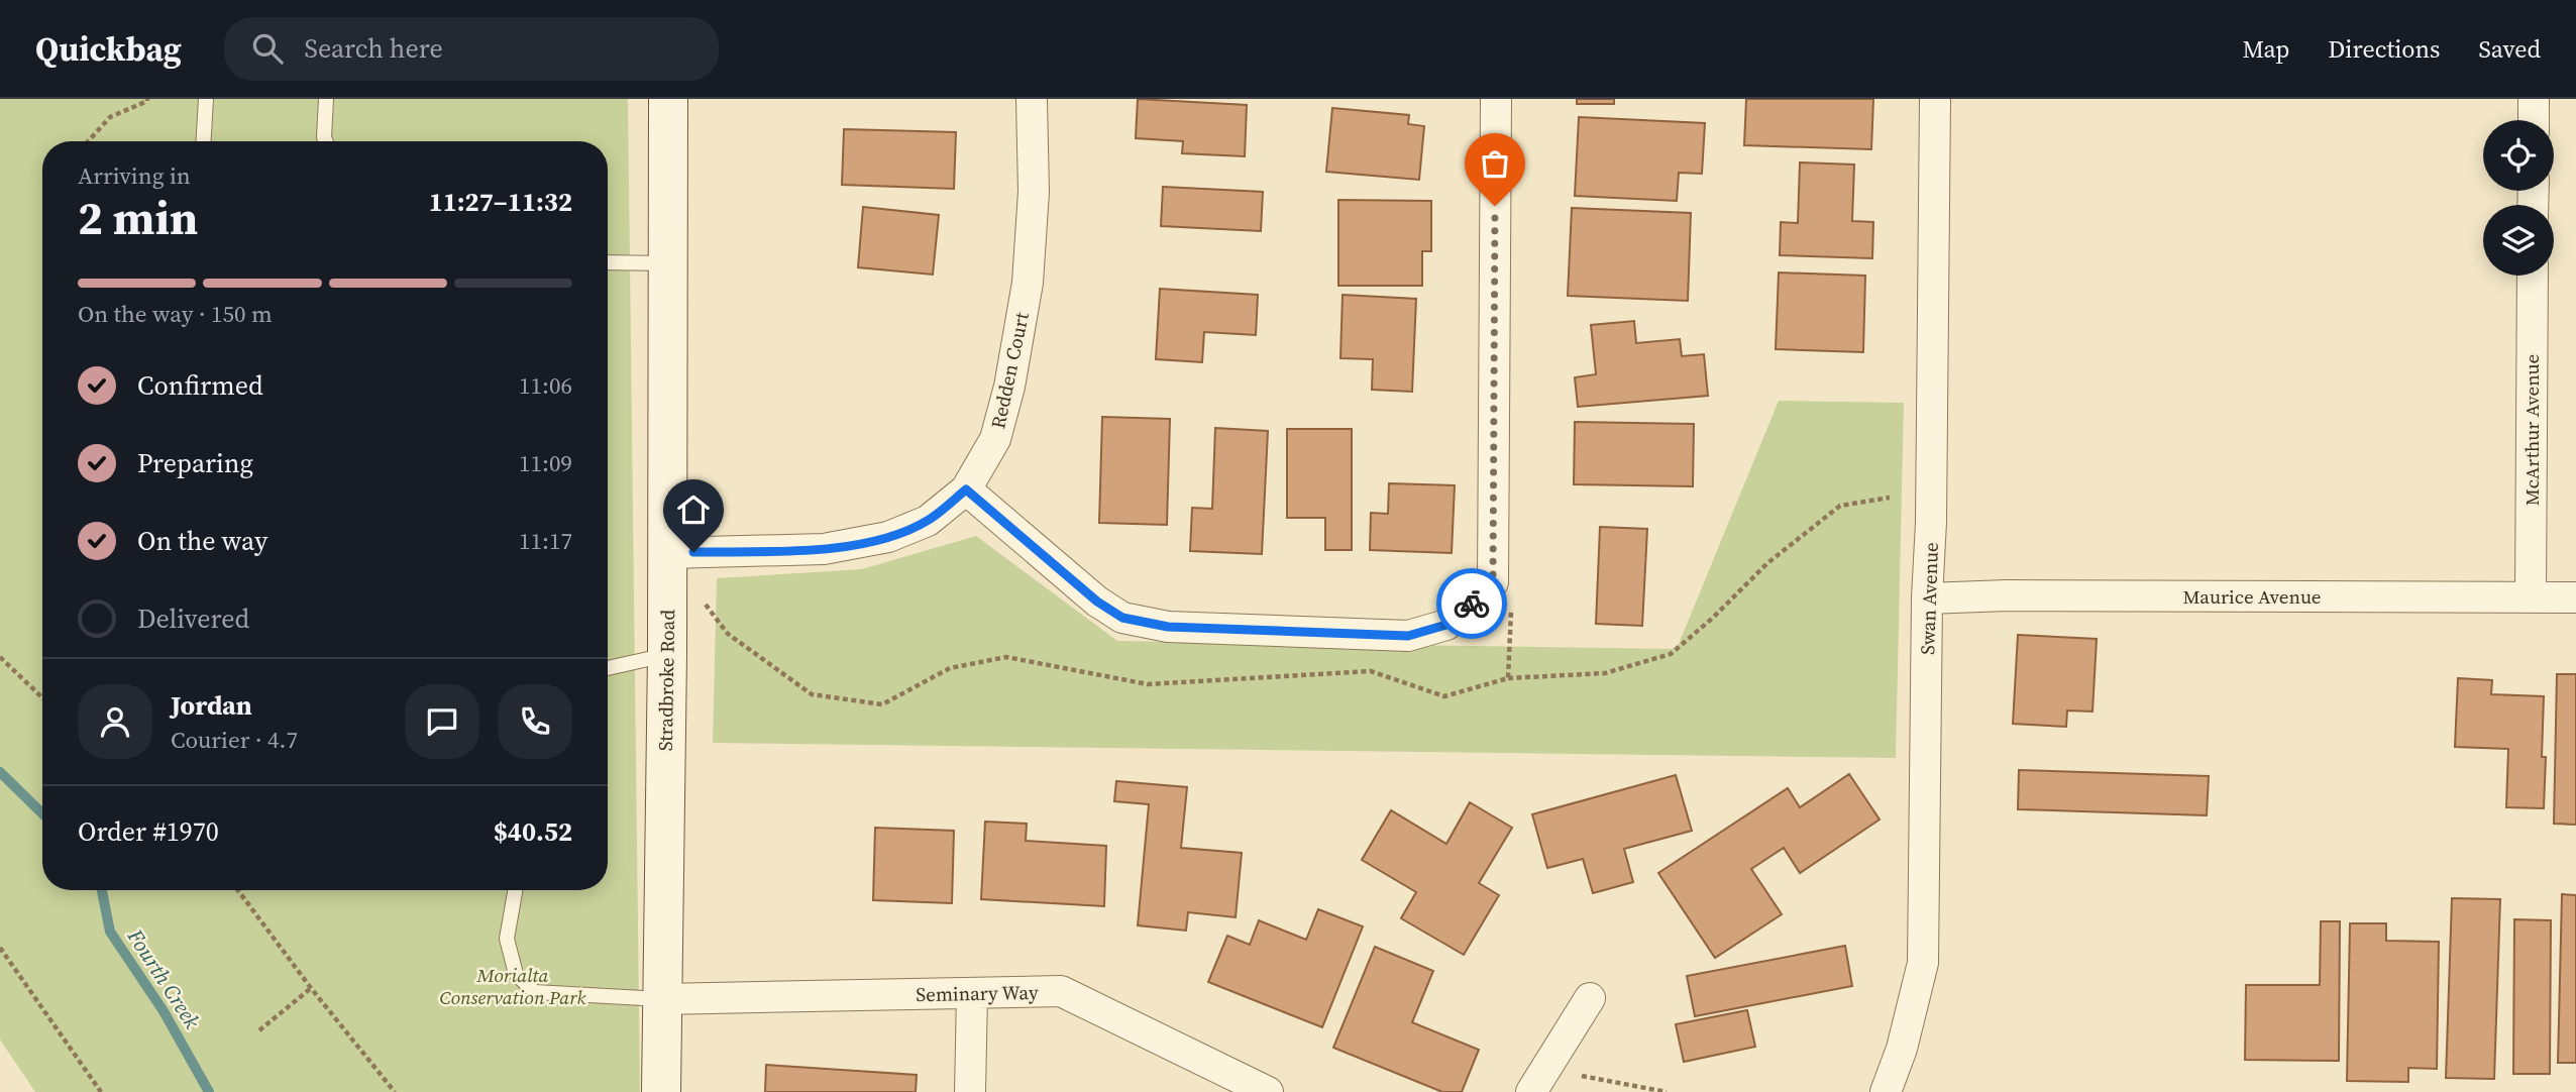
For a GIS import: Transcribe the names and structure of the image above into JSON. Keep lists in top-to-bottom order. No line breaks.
{"streets":{"main road":["Stradbroke Road"],"street":["Redden Court","McArthur Avenue","Maurice Avenue","Swan Avenue","Seminary Way"]},"crossings":[["Redden Court","Stradbroke Road"],["McArthur Avenue","Maurice Avenue"],["Maurice Avenue","Swan Avenue"],["Stradbroke Road","Seminary Way"]],"water":["Fourth Creek"],"parks":["Morialta Conservation Park"],"page":{"header":"Quickbag","search":"Search here","nav":["Map","Directions","Saved"],"heading":["2 min","Arriving in","11:27–11:32"],"panel":["Jordan","Courier · 4.7","Order #1970","$40.52"],"bar":"On the way · 150 m","list":[["Confirmed","11:06"],["Preparing","11:09"],["On the way","11:17"],"Delivered"]}}
